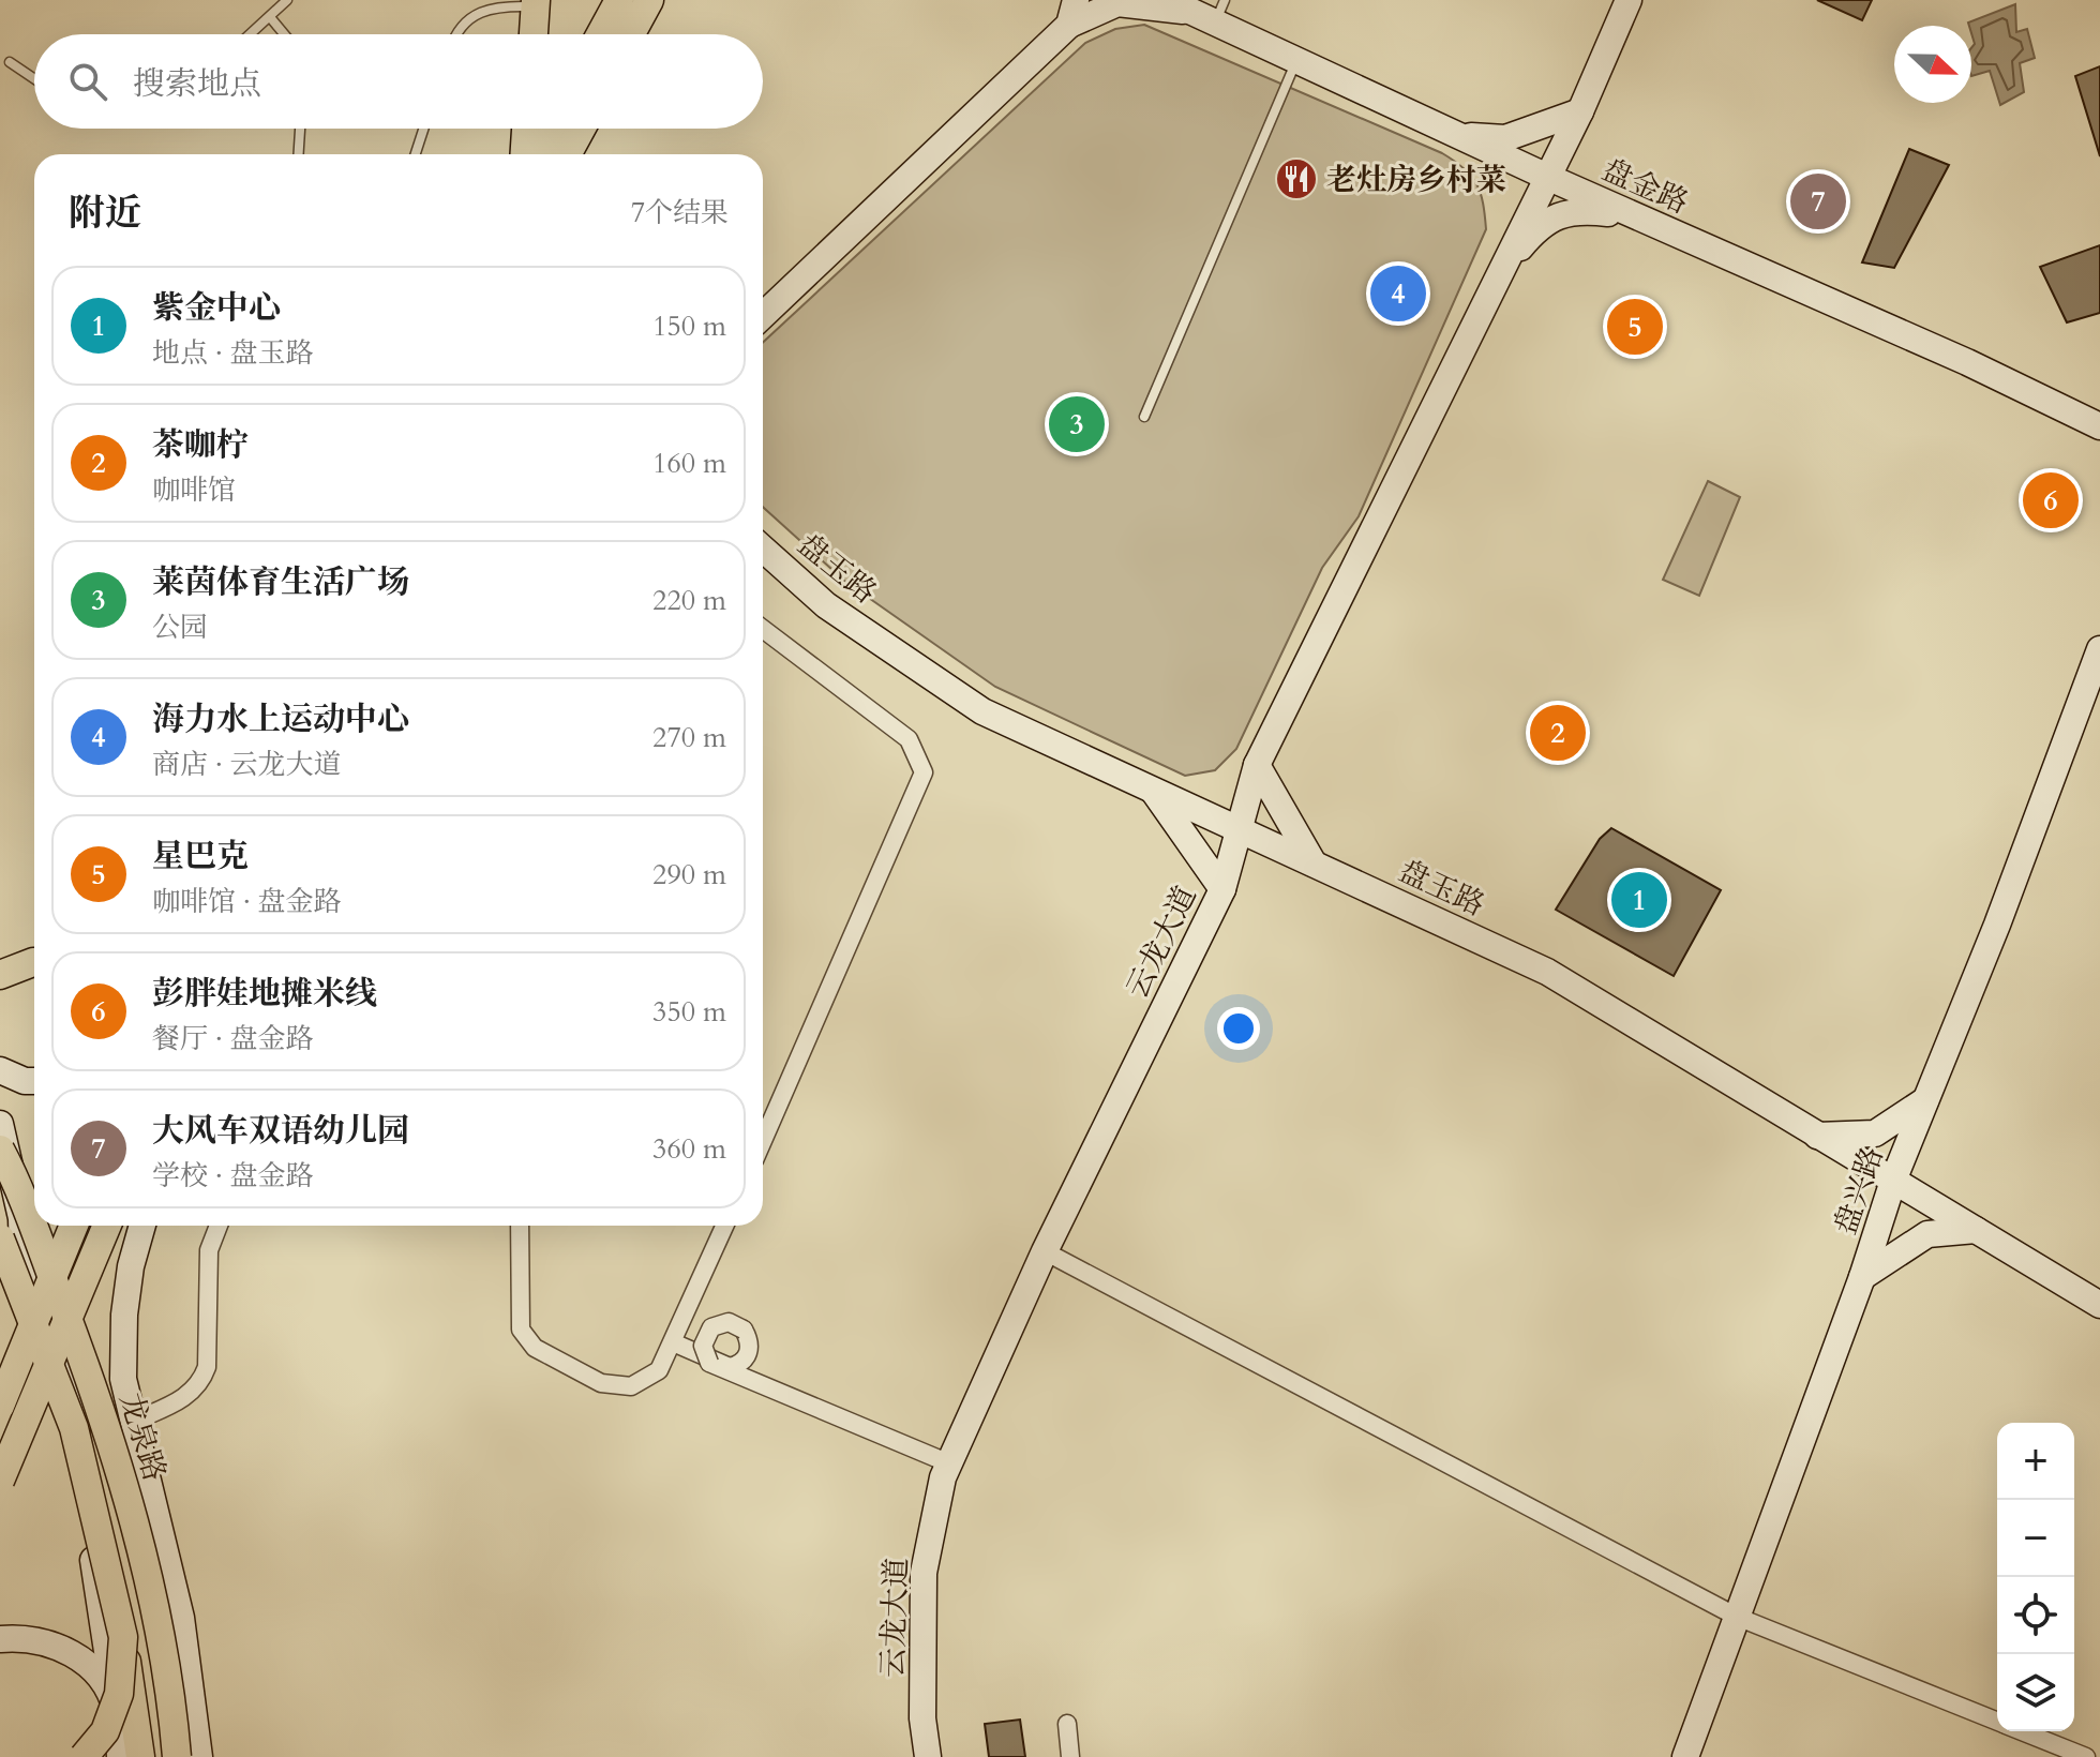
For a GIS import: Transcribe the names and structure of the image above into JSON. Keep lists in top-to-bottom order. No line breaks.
{"streets":{"main road":["龙泉路"],"street":["盘金路","盘玉路","云龙大道","盘兴路"]},"crossings":[["盘金路","云龙大道"],["盘玉路","云龙大道"],["盘玉路","盘兴路"]],"places":{"restaurant":["老灶房乡村菜"]},"north":"right","page":{"search":"搜索地点","heading":["附近","7个结果"],"pins":["7","4","5","3","6","2","1"],"list":[{"mark":"1","name":"紫金中心","note":"地点 · 盘玉路","value":"150 m"},{"mark":"2","name":"茶咖柠","note":"咖啡馆","value":"160 m"},{"mark":"3","name":"莱茵体育生活广场","note":"公园","value":"220 m"},{"mark":"4","name":"海力水上运动中心","note":"商店 · 云龙大道","value":"270 m"},{"mark":"5","name":"星巴克","note":"咖啡馆 · 盘金路","value":"290 m"},{"mark":"6","name":"彭胖娃地摊米线","note":"餐厅 · 盘金路","value":"350 m"},{"mark":"7","name":"大风车双语幼儿园","note":"学校 · 盘金路","value":"360 m"}],"map_buttons":["+","−"]}}
